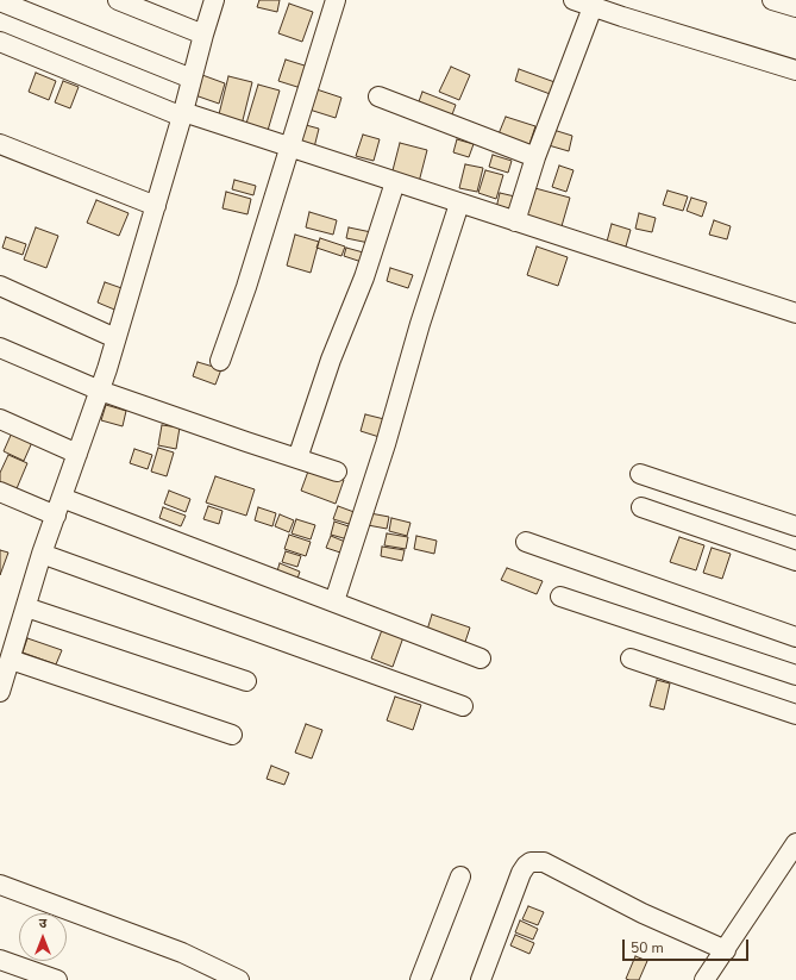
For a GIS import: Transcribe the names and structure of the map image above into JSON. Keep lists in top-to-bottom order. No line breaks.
{"scale_bar":"50 m","north":"top"}
